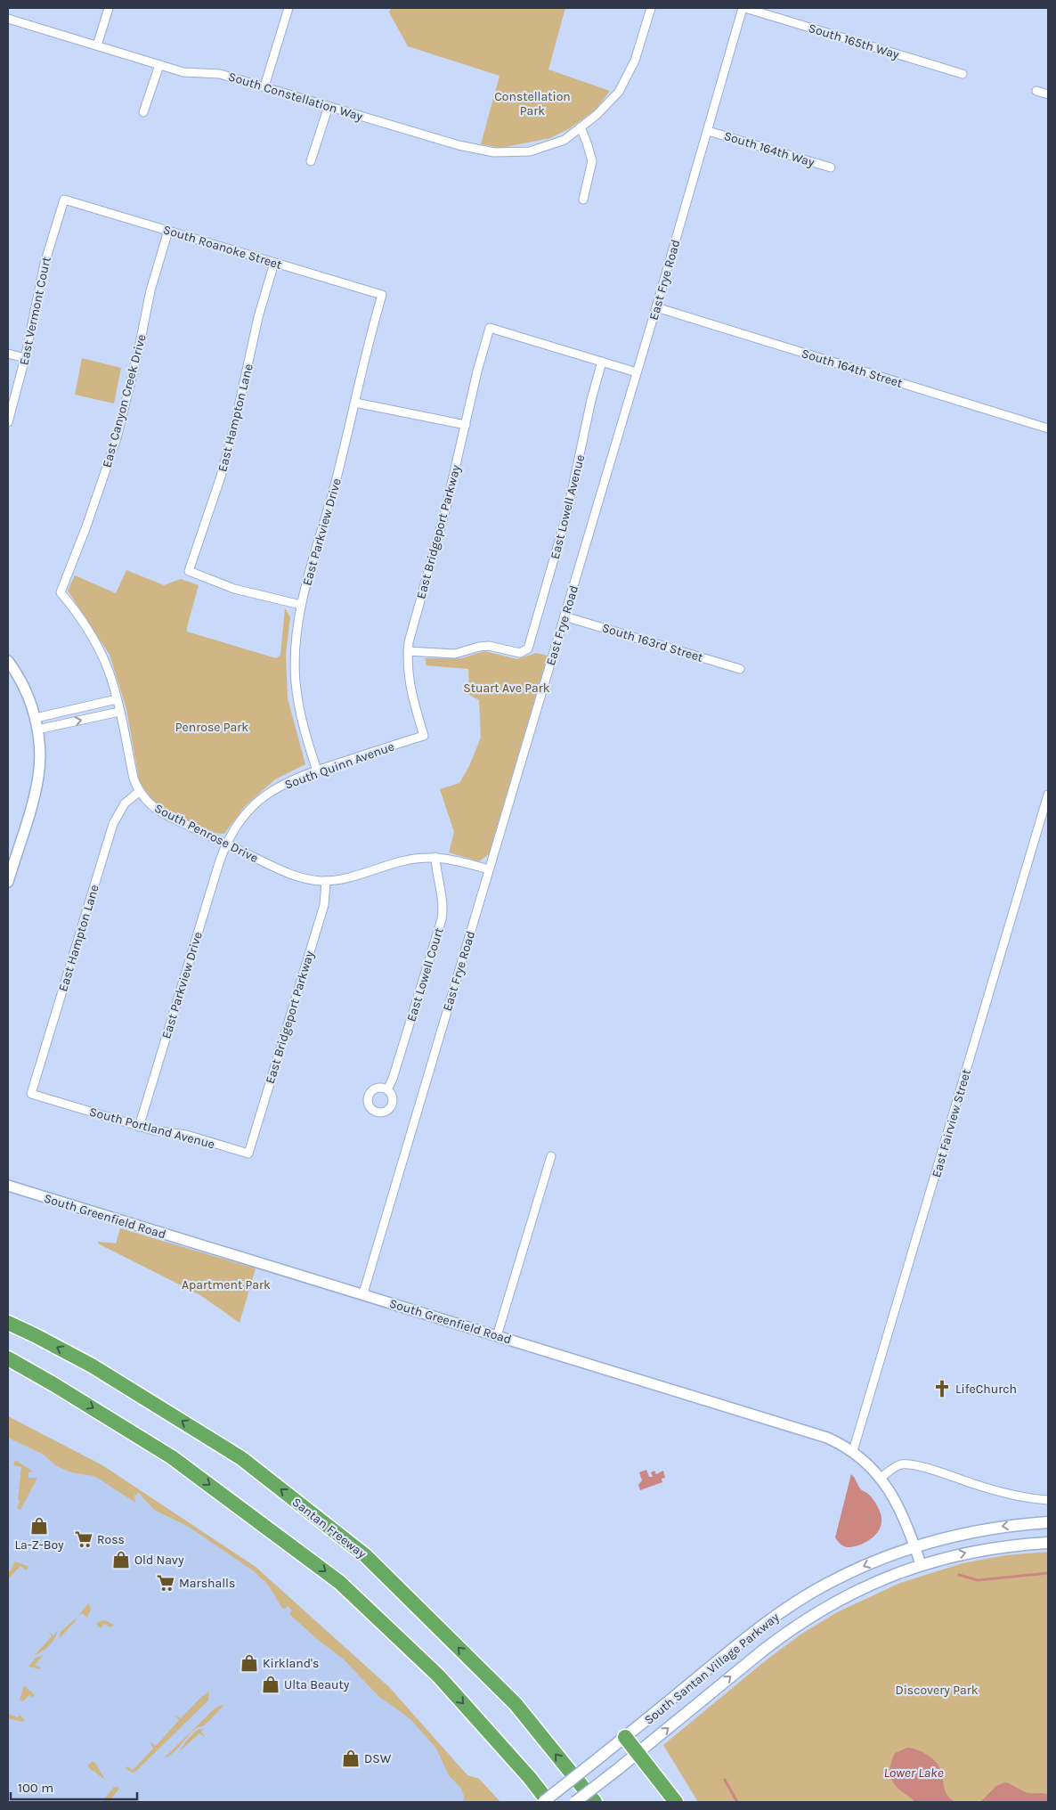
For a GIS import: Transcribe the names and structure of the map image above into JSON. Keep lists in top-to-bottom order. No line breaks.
{"streets":{"highway":["Santan Freeway"],"main road":["South Santan Village Parkway"],"street":["South 165th Way","South Constellation Way","South 164th Way","South Roanoke Street","East Frye Road","East Vermont Court","South 164th Street","East Canyon Creek Drive","East Hampton Lane","East Lowell Avenue","East Parkview Drive","East Bridgeport Parkway","South 163rd Street","South Quinn Avenue","South Penrose Drive","East Lowell Court","East Fairview Street","South Portland Avenue","South Greenfield Road"]},"crossings":[["South 165th Way","East Frye Road"],["South 164th Way","East Frye Road"],["South Roanoke Street","East Vermont Court"],["South Roanoke Street","East Canyon Creek Drive"],["South Roanoke Street","East Hampton Lane"],["South Roanoke Street","East Parkview Drive"],["East Frye Road","South 164th Street"],["East Frye Road","South 163rd Street"],["East Frye Road","South Penrose Drive"],["East Frye Road","South Greenfield Road"],["East Canyon Creek Drive","South Penrose Drive"],["East Hampton Lane","East Parkview Drive"],["East Hampton Lane","South Penrose Drive"],["East Hampton Lane","South Portland Avenue"],["East Lowell Avenue","East Bridgeport Parkway"],["East Parkview Drive","South Quinn Avenue"],["East Parkview Drive","South Penrose Drive"],["East Parkview Drive","South Portland Avenue"],["East Bridgeport Parkway","South Quinn Avenue"],["East Bridgeport Parkway","South Penrose Drive"],["East Bridgeport Parkway","South Portland Avenue"],["South Quinn Avenue","South Penrose Drive"],["South Penrose Drive","East Lowell Court"],["East Fairview Street","South Greenfield Road"],["South Greenfield Road","South Santan Village Parkway"]],"water":["Lower Lake"],"parks":["Constellation Park","Stuart Ave Park","Penrose Park","Apartment Park","Discovery Park"],"places":{"church":["LifeChurch"],"shop":["La-Z-Boy","Old Navy","Kirkland's","Ulta Beauty","DSW"],"supermarket":["Ross","Marshalls"]},"scale_bar":"100 m"}
